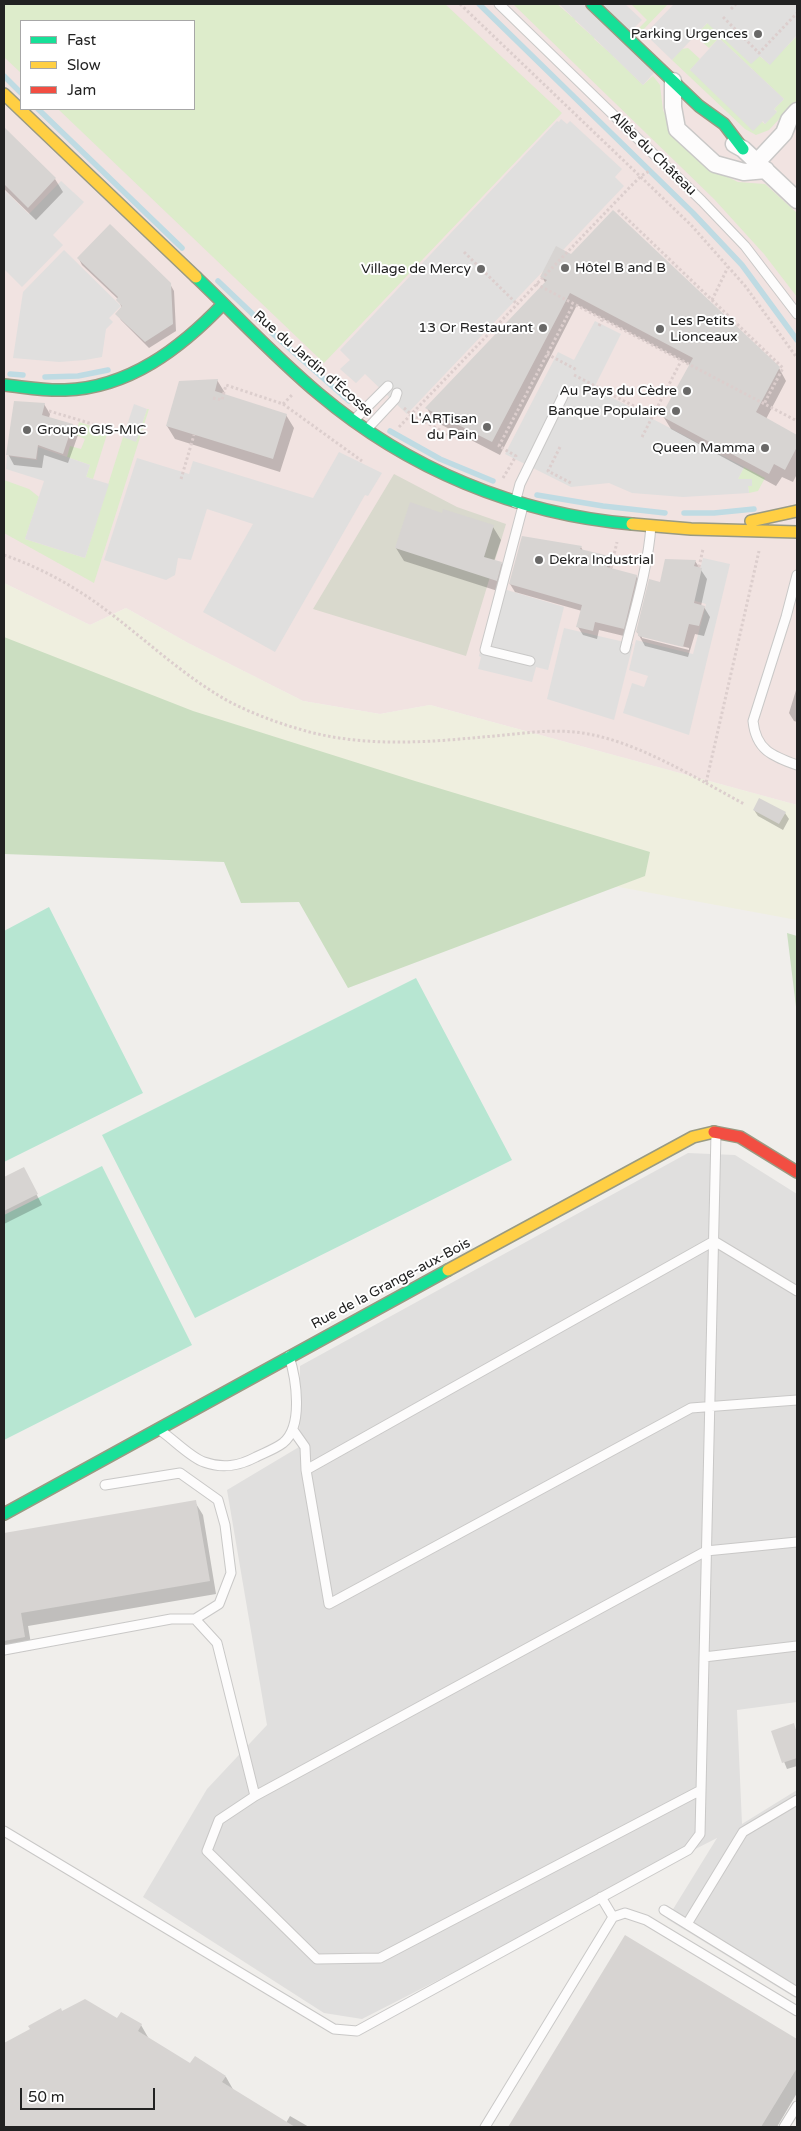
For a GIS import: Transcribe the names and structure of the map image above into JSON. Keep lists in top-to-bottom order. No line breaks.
{"streets":{"street":["Rue du Jardin d'Écosse","Rue de la Grange-aux-Bois"],"lane":["Allée du Château"]},"places":["Parking Urgences","Hôtel B and B","Village de Mercy","13 Or Restaurant","Les Petits Lionceaux","Au Pays du Cèdre","Banque Populaire","L'ARTisan du Pain","Groupe GIS-MIC","Queen Mamma","Dekra Industrial"],"legend":["Fast","Slow","Jam"],"scale_bar":"50 m"}
